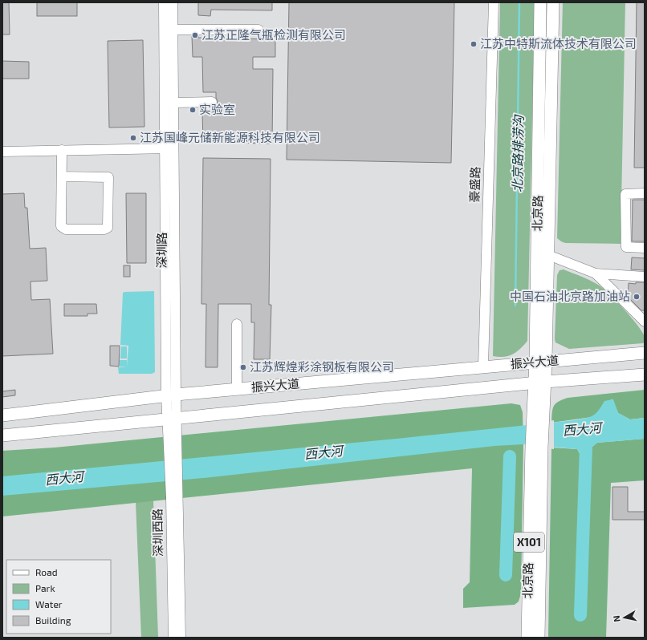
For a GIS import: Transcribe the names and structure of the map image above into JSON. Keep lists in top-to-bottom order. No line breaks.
{"streets":{"main road":["北京路","振兴大道","X101"],"street":["豪盛路","深圳路","深圳西路"]},"crossings":[["豪盛路","振兴大道"],["北京路","振兴大道"],["深圳路","振兴大道"],["深圳路","深圳西路"]],"water":["北京路排涝沟","西大河"],"places":["江苏正隆气瓶检测有限公司","江苏中特斯流体技术有限公司","实验室","江苏国峰元储新能源科技有限公司","中国石油北京路加油站","江苏辉煌彩涂钢板有限公司"],"legend":["Road","Park","Water","Building"],"north":"left"}
